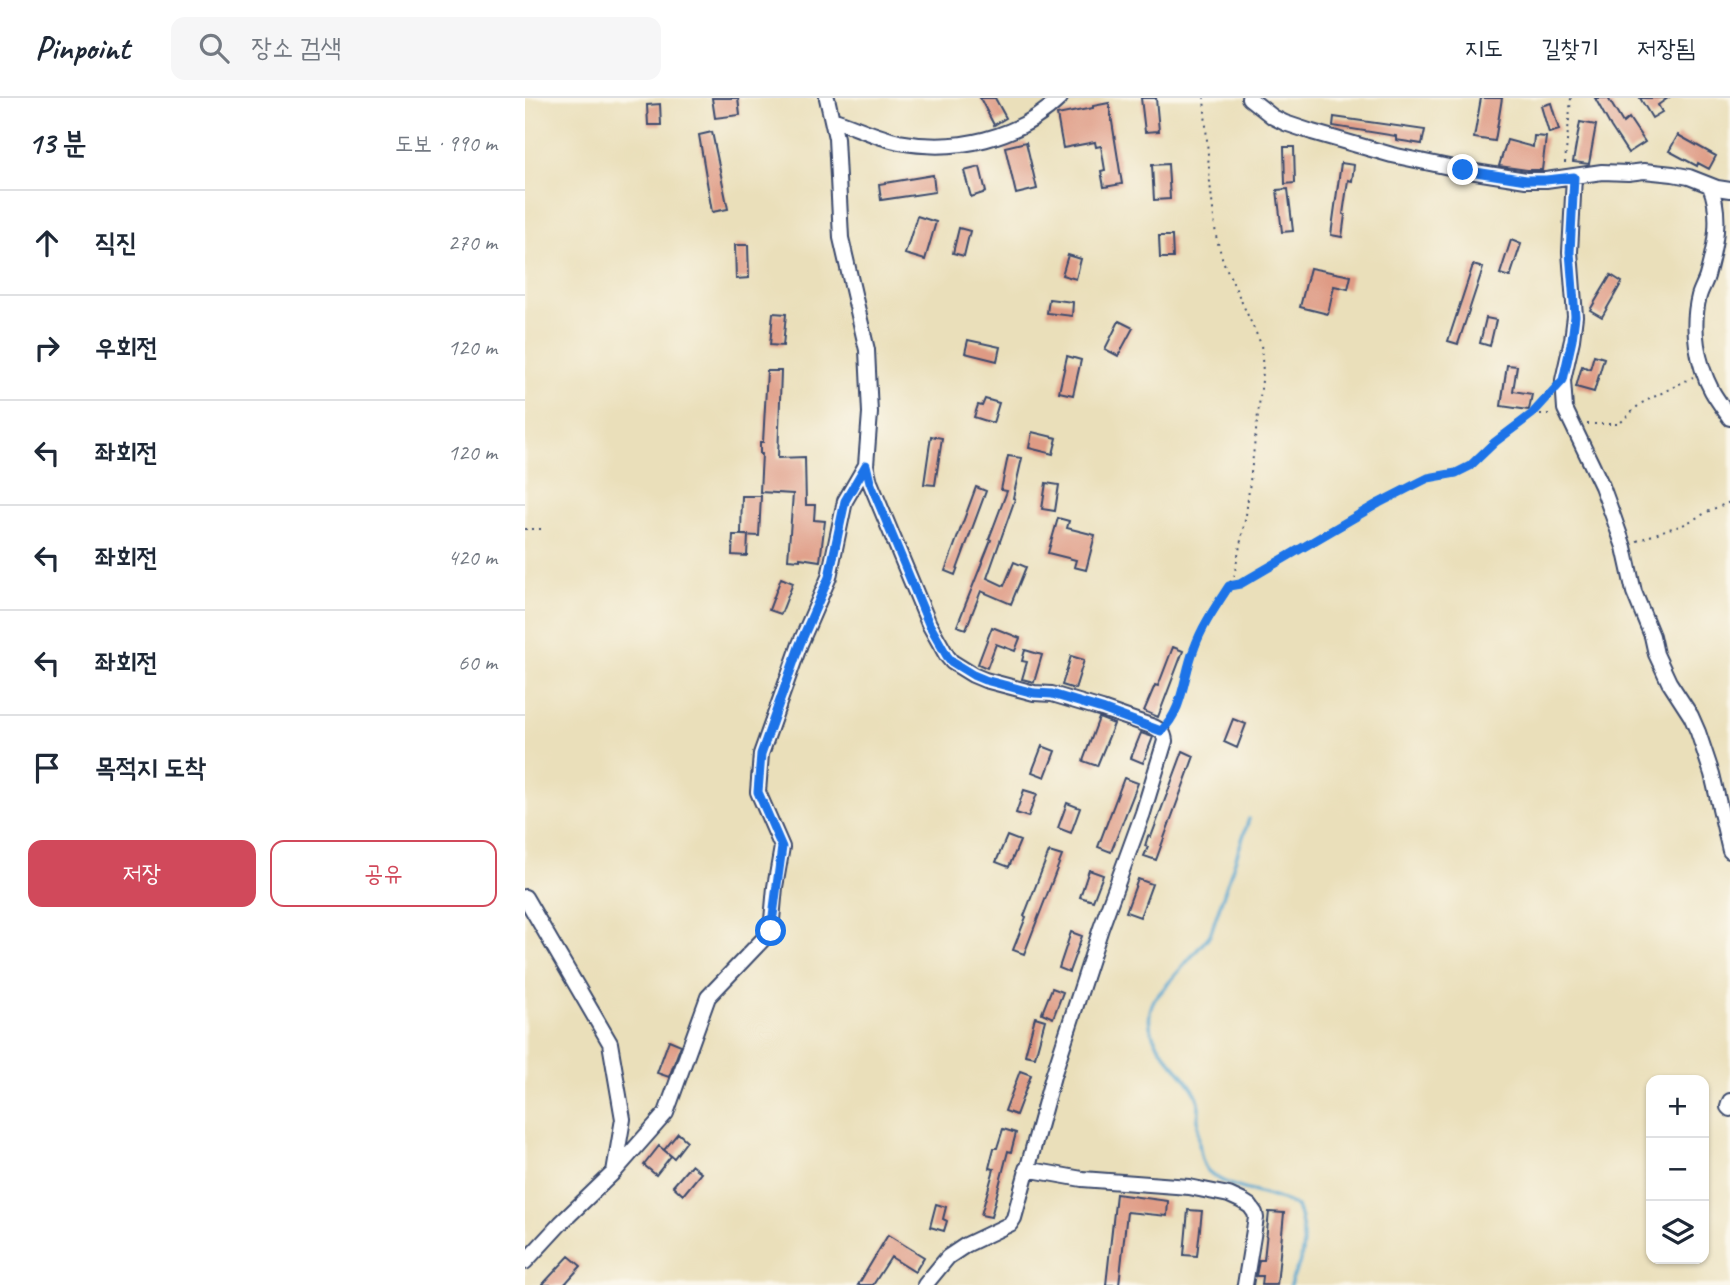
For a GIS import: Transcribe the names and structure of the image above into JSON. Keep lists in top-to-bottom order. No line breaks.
{"page":{"header":"Pinpoint","search":"장소 검색","nav":["지도","길찾기","저장됨"],"heading":["13 분","도보 · 990 m"],"list":[["직진","270 m"],["우회전","120 m"],["좌회전","120 m"],["좌회전","420 m"],["좌회전","60 m"],"목적지 도착"],"buttons":["저장","공유"],"map_buttons":["+","−"]}}
